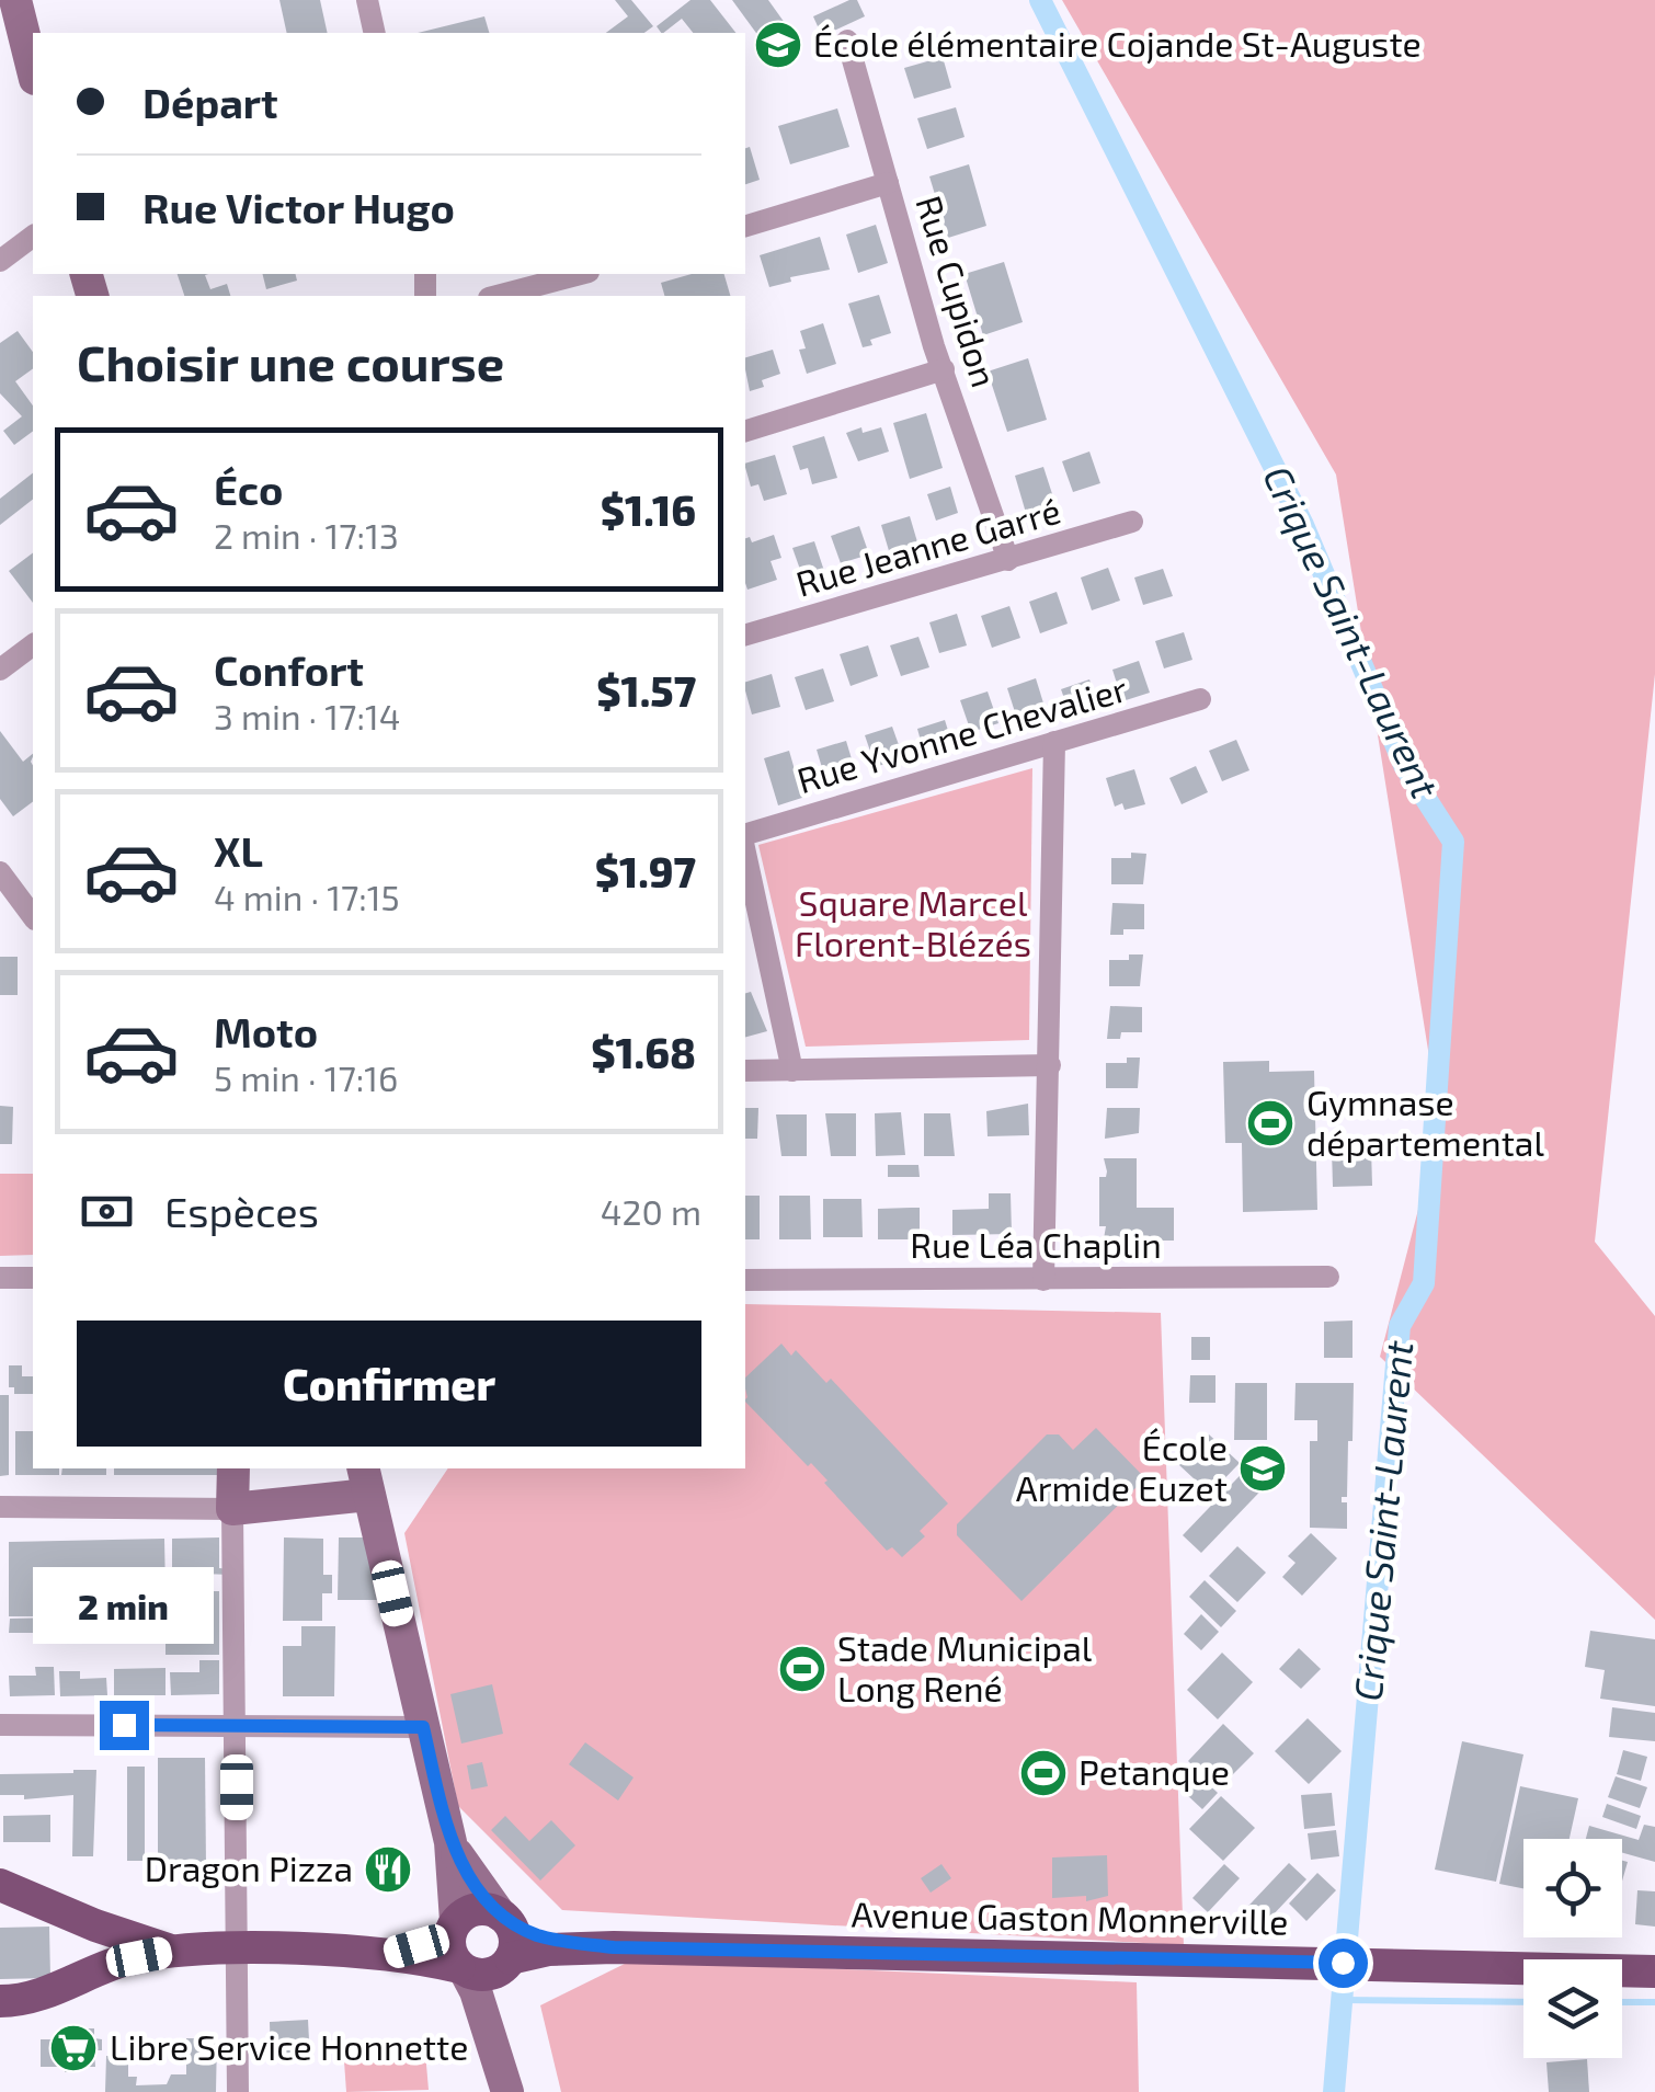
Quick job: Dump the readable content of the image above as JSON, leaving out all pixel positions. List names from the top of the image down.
{
  "streets": {
    "main road": ["Avenue Gaston Monnerville"],
    "street": [
      "Rue Cupidon",
      "Rue Jeanne Garré",
      "Rue Yvonne Chevalier",
      "Rue Léa Chaplin"
    ]
  },
  "crossings": [
    ["Rue Cupidon", "Rue Jeanne Garré"]
  ],
  "water": ["Crique Saint-Laurent"],
  "parks": ["Square Marcel Florent-Blézés"],
  "places": {
    "school or university": ["École élémentaire Cojande St-Auguste", "École Armide Euzet"],
    "sports": ["Gymnase départemental", "Stade Municipal Long René", "Petanque"],
    "restaurant": ["Dragon Pizza"],
    "supermarket": ["Libre Service Honnette"]
  },
  "page": {
    "banner": ["Départ", "Rue Victor Hugo"],
    "heading": "Choisir une course",
    "list": [
      {
        "name": "Éco",
        "note": "2 min · 17:13",
        "value": "$1.16"
      },
      {
        "name": "Confort",
        "note": "3 min · 17:14",
        "value": "$1.57"
      },
      {
        "name": "XL",
        "note": "4 min · 17:15",
        "value": "$1.97"
      },
      {
        "name": "Moto",
        "note": "5 min · 17:16",
        "value": "$1.68"
      }
    ],
    "pay": ["Espèces", "420 m"],
    "buttons": "Confirmer",
    "bubble": "2 min"
  }
}
